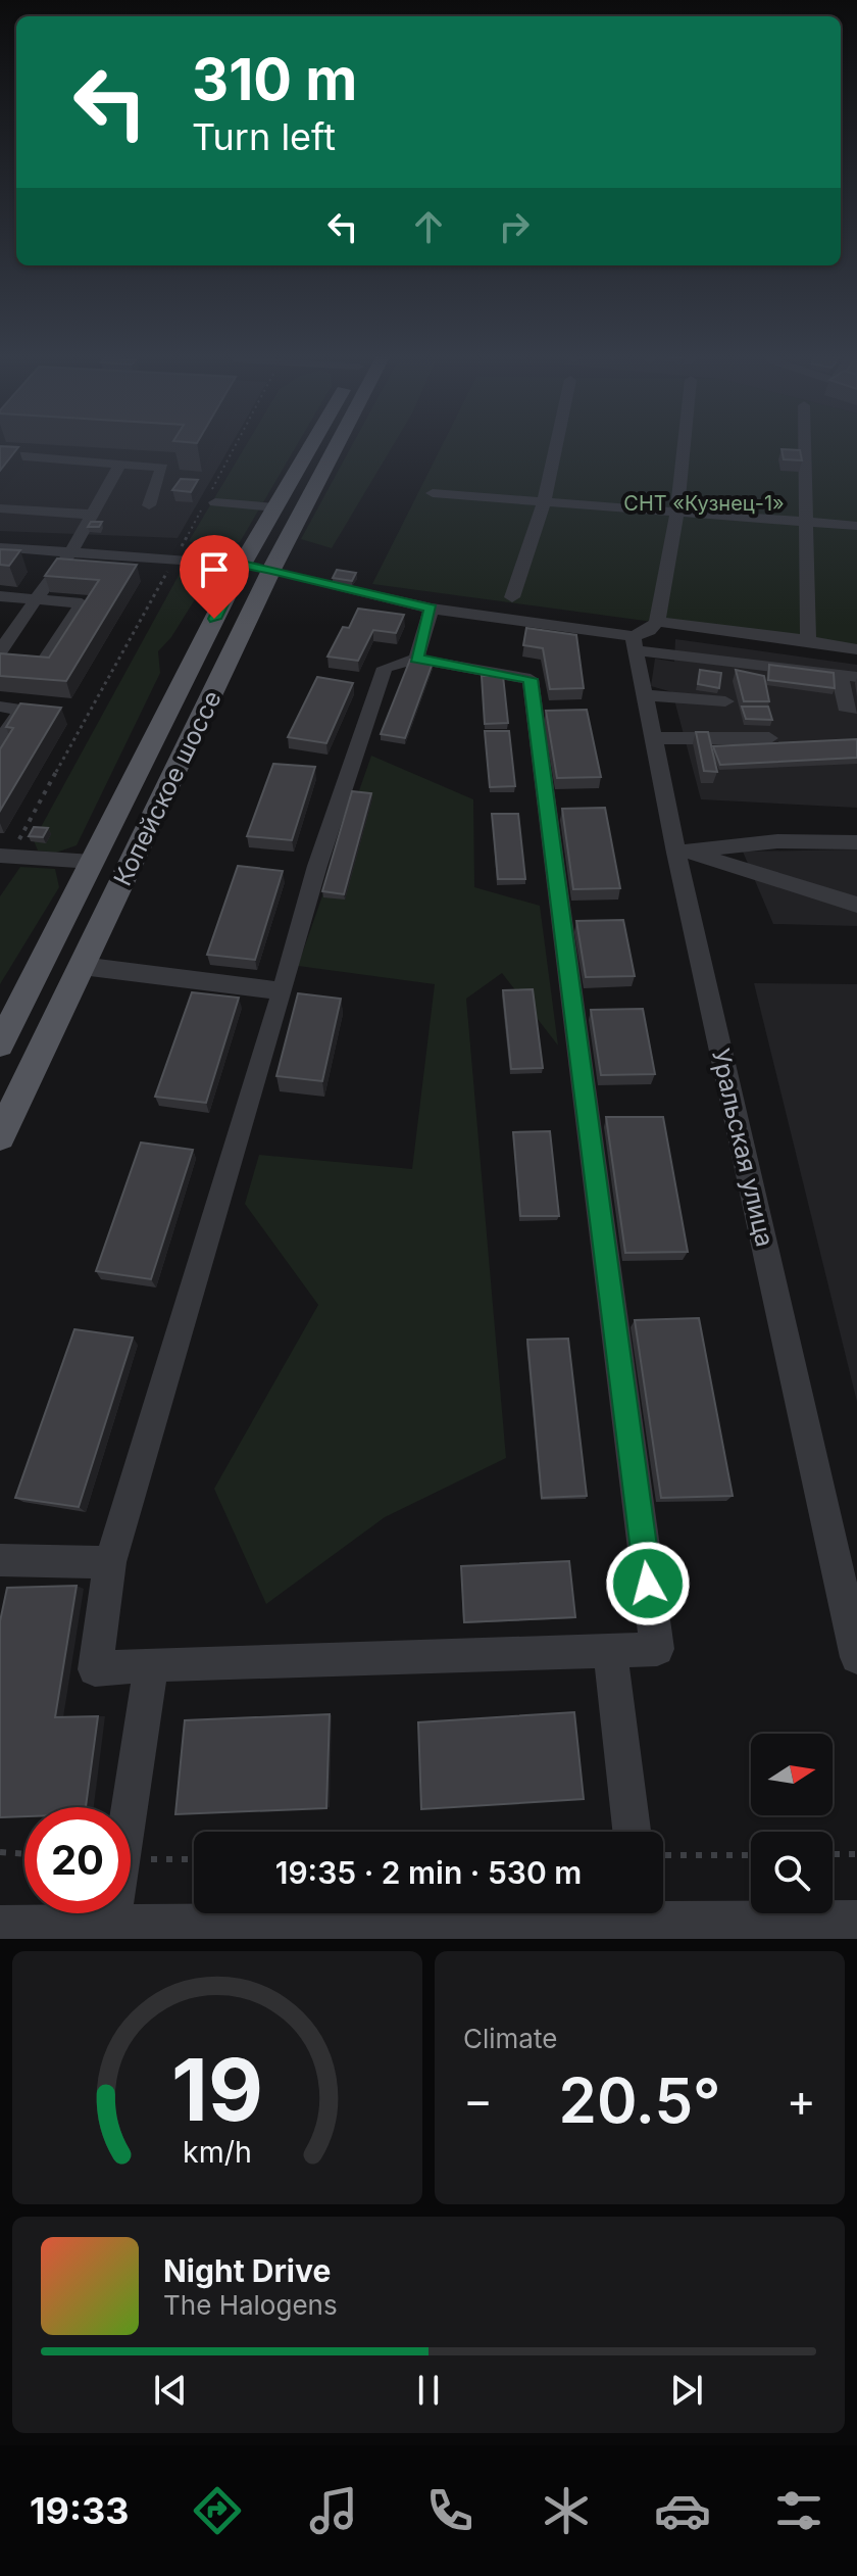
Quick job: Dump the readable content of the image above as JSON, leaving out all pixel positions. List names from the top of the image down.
{
  "streets": {
    "main road": ["Копейское шоссе"],
    "street": ["Уральская улица"]
  },
  "parks": ["СНТ «Кузнец-1»"],
  "north": "right",
  "page": {
    "turn": ["310 m", "Turn left"],
    "limit": "20",
    "trip": "19:35 · 2 min · 530 m",
    "tile": "Climate",
    "heat": ["−", "20.5°", "+"],
    "song": ["Night Drive", "The Halogens"],
    "tabs": "19:33",
    "gauge": ["19", "km/h"]
  }
}
